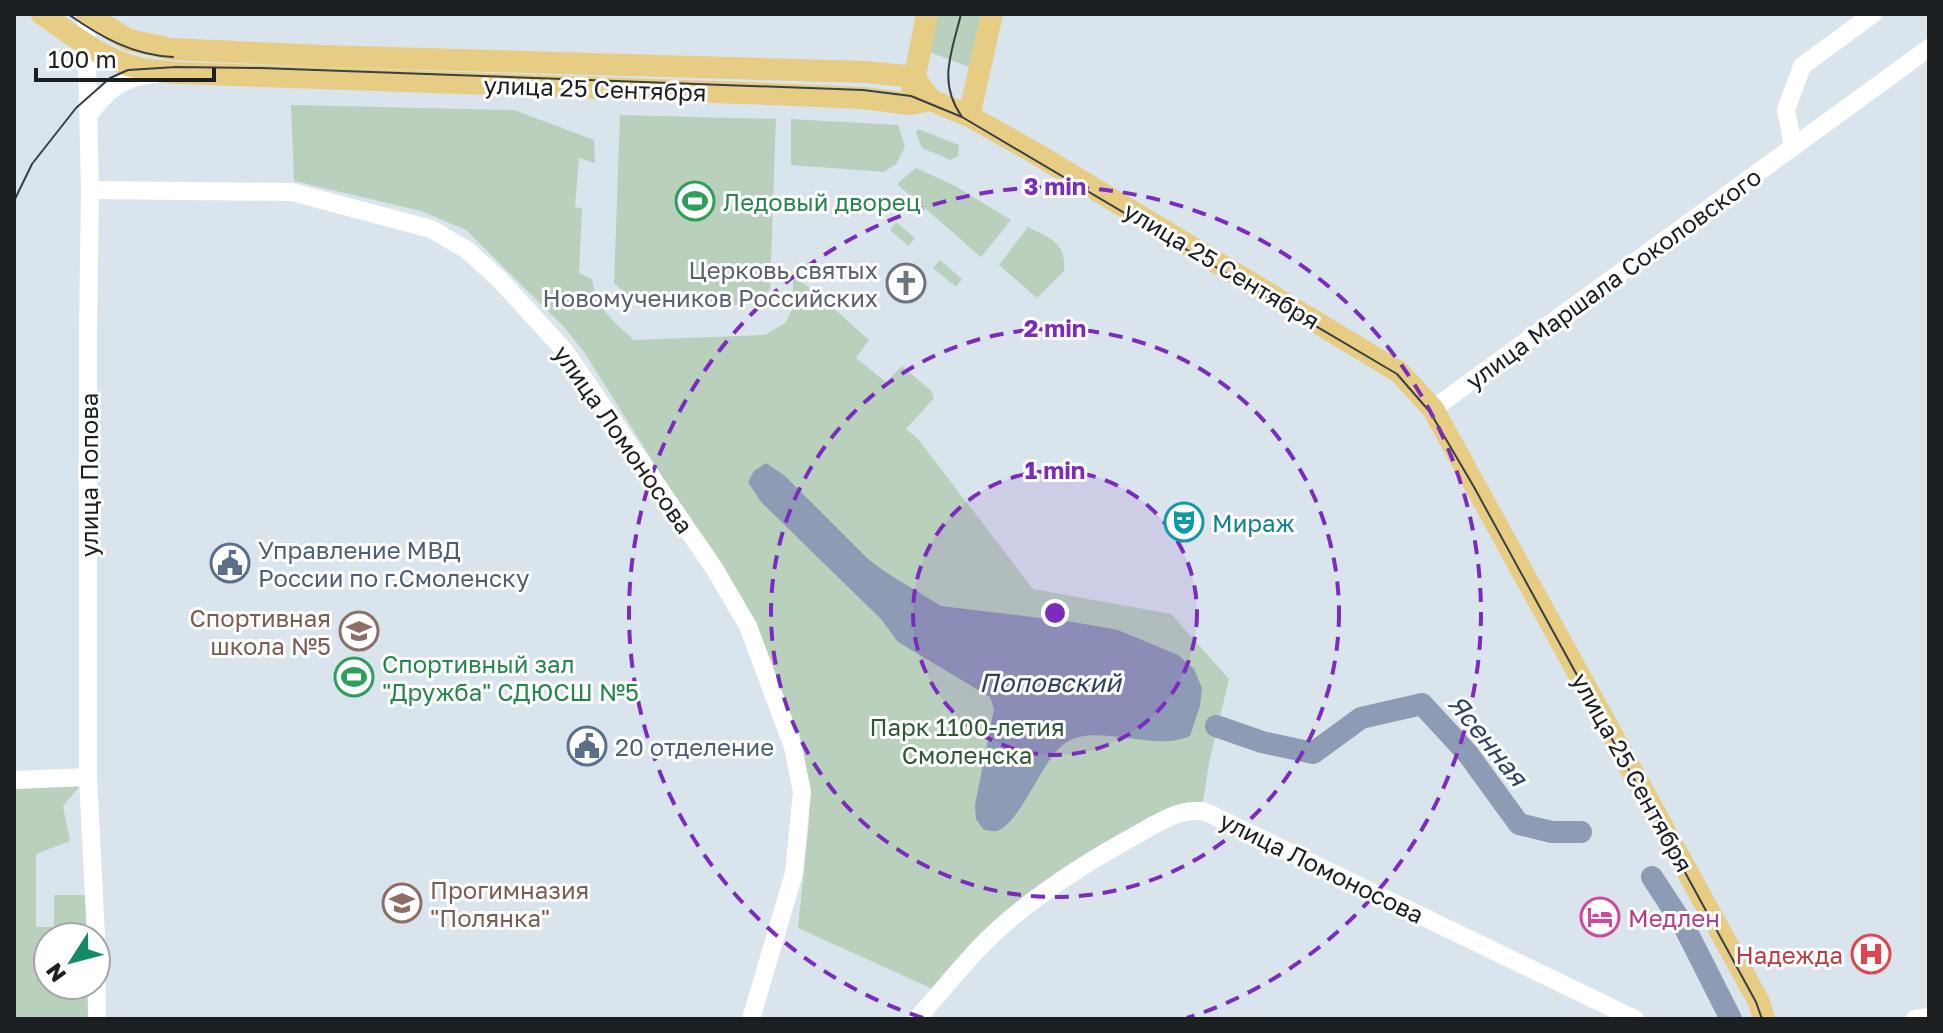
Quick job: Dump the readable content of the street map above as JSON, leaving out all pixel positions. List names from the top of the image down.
{
  "streets": {
    "main road": ["улица 25 Сентября"],
    "street": ["улица Маршала Соколовского", "улица Ломоносова", "улица Попова"]
  },
  "crossings": [
    ["улица 25 Сентября", "улица Маршала Соколовского"],
    ["улица 25 Сентября", "улица Попова"],
    ["улица Ломоносова", "улица Попова"]
  ],
  "water": ["Поповский", "Ясенная"],
  "parks": ["Парк 1100-летия Смоленска"],
  "places": {
    "sports": ["Ледовый дворец", "Спортивный зал \"Дружба\" СДЮСШ №5"],
    "church": ["Церковь святых Новомучеников Российских"],
    "theatre": ["Мираж"],
    "public building": ["Управление МВД России по г.Смоленску", "20 отделение"],
    "school or university": ["Спортивная школа №5", "Прогимназия \"Полянка\""],
    "hotel": ["Медлен"],
    "hospital": ["Надежда"]
  },
  "scale_bar": "100 m",
  "north": "bottom left",
  "rings": ["3 min", "2 min", "1 min"]
}
